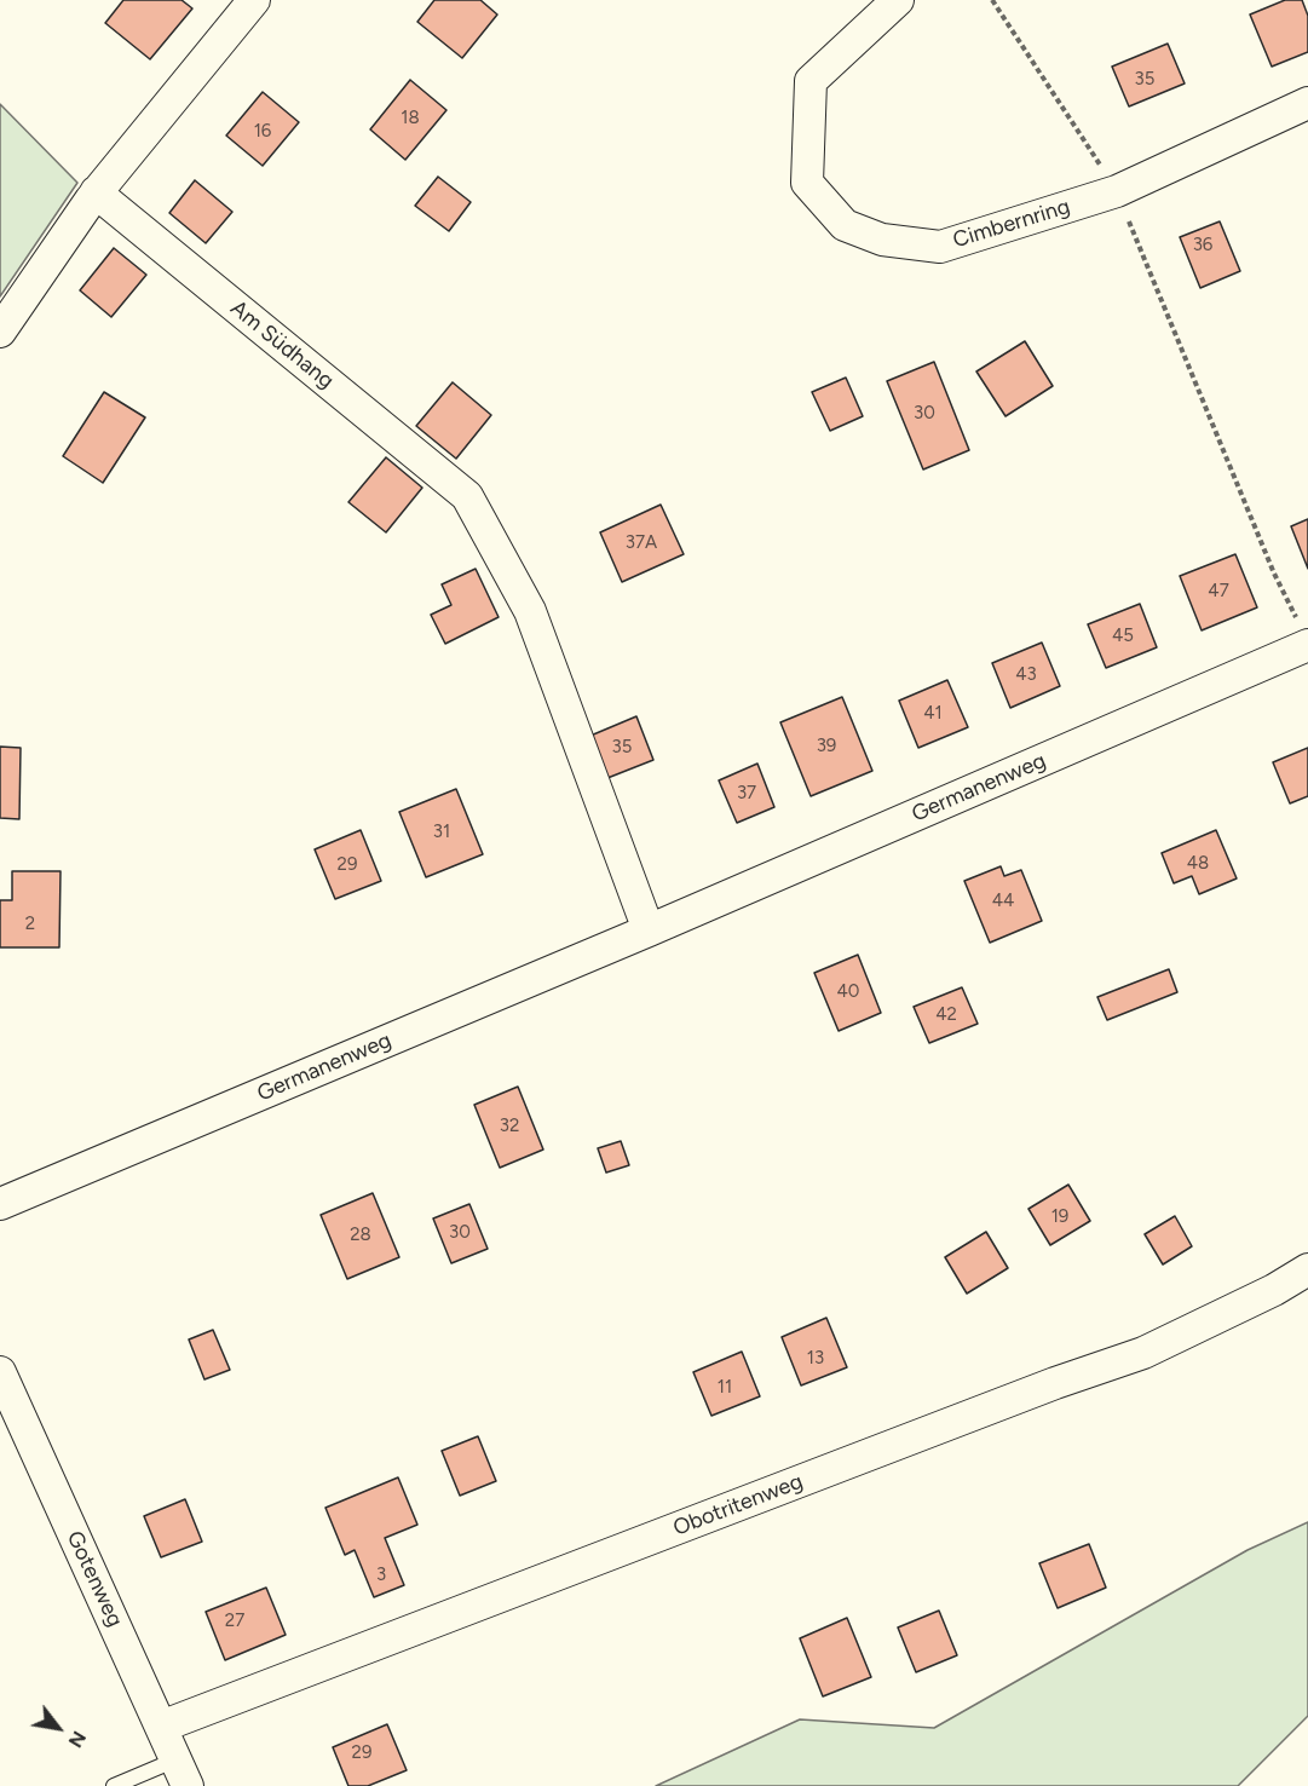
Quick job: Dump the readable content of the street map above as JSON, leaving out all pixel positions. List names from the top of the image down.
{
  "streets": {
    "street": [
      "Cimbernring",
      "Am Südhang",
      "Germanenweg",
      "Obotritenweg",
      "Gotenweg"
    ]
  },
  "crossings": [
    ["Am Südhang", "Germanenweg"],
    ["Obotritenweg", "Gotenweg"]
  ],
  "house_numbers": [
    "35",
    "18",
    "16",
    "36",
    "30",
    "37A",
    "47",
    "45",
    "43",
    "41",
    "39",
    "35",
    "37",
    "31",
    "48",
    "29",
    "44",
    "2",
    "40",
    "42",
    "32",
    "19",
    "30",
    "28",
    "13",
    "11",
    "3",
    "27",
    "29"
  ],
  "north": "bottom right"
}
